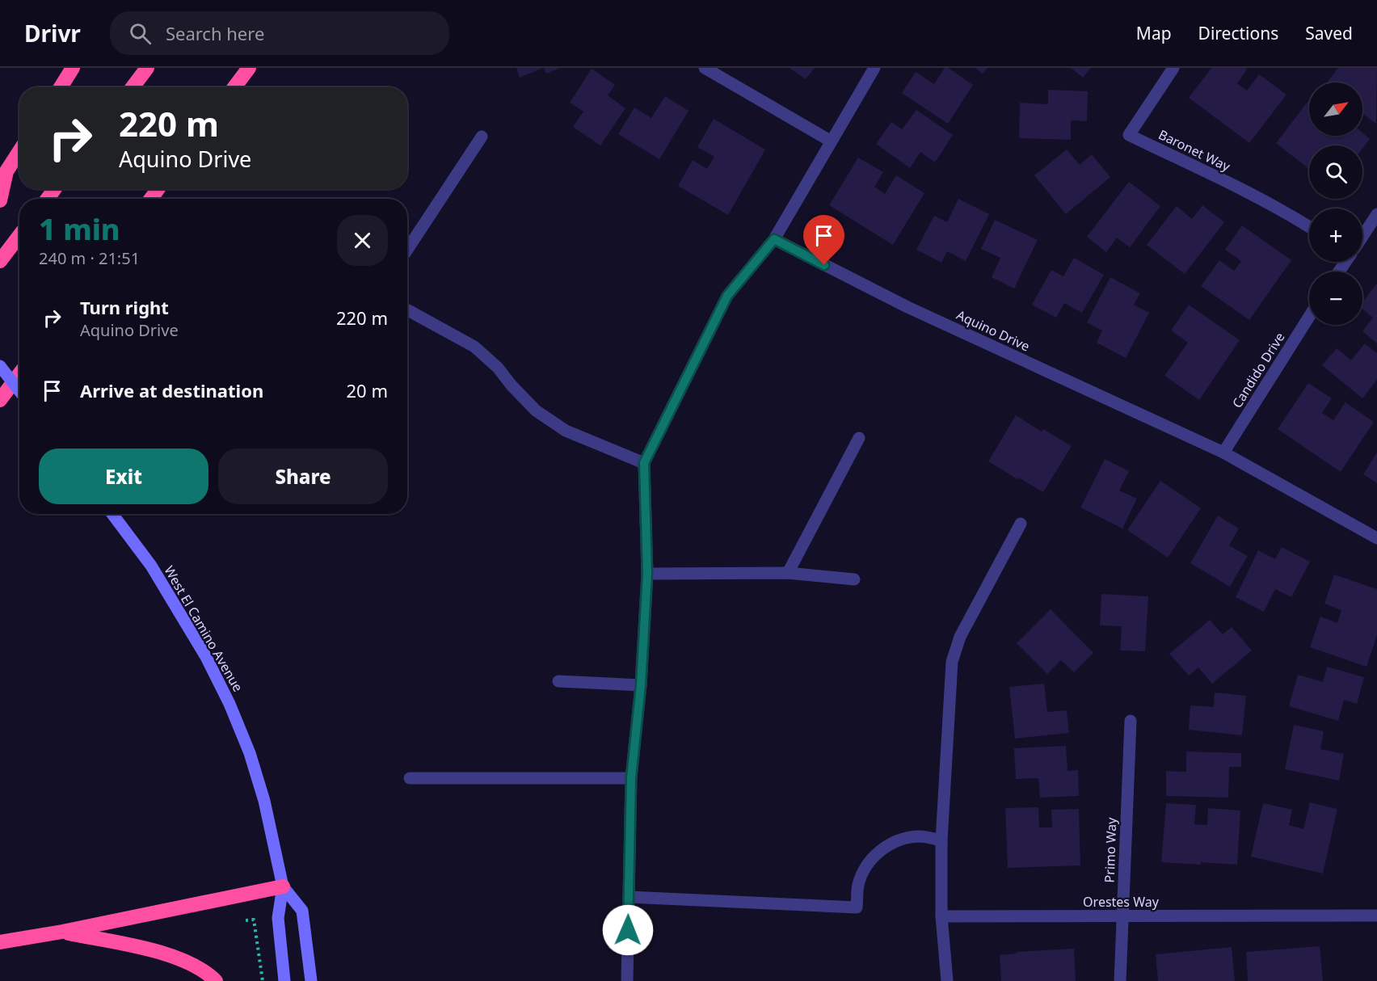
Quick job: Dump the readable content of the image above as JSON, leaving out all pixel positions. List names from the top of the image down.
{
  "streets": {
    "main road": ["West El Camino Avenue"],
    "street": [
      "Baronet Way",
      "Aquino Drive",
      "Candido Drive",
      "Primo Way",
      "Orestes Way"
    ]
  },
  "crossings": [
    ["Aquino Drive", "Candido Drive"],
    ["Primo Way", "Orestes Way"]
  ],
  "north": "top right",
  "page": {
    "header": "Drivr",
    "search": "Search here",
    "nav": ["Map", "Directions", "Saved"],
    "map_buttons": ["+", "−"],
    "turn": ["220 m", "Aquino Drive"],
    "heading": ["1 min", "240 m · 21:51"],
    "list": [
      {
        "name": "Turn right",
        "note": "Aquino Drive",
        "value": "220 m"
      },
      {
        "name": "Arrive at destination",
        "value": "20 m"
      }
    ],
    "buttons": ["Exit", "Share"]
  }
}
